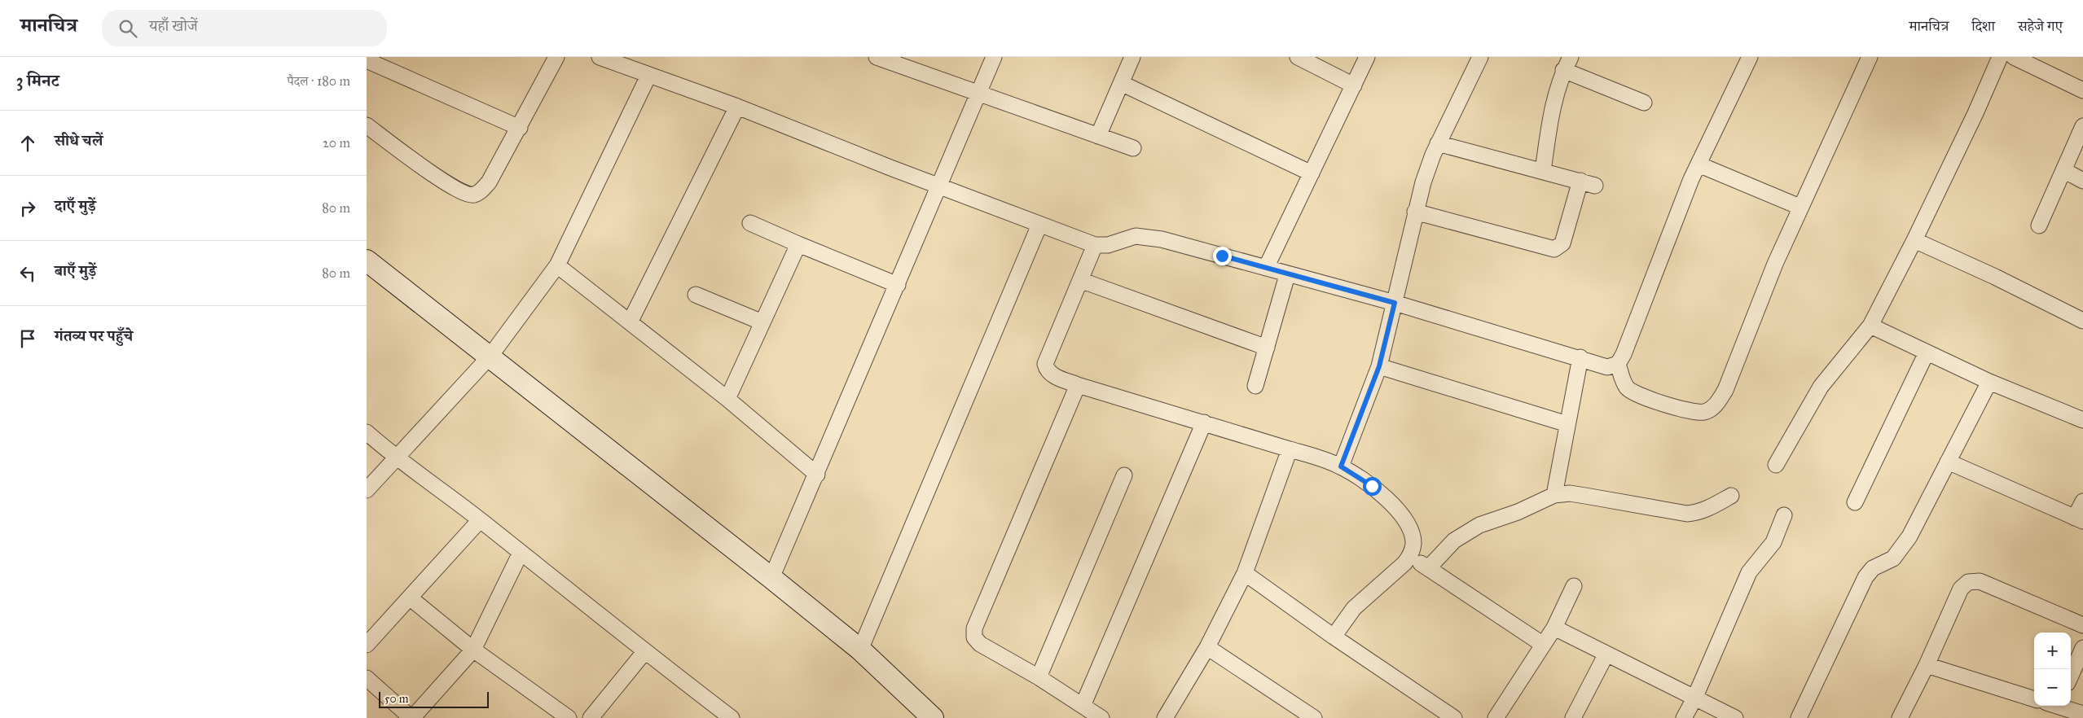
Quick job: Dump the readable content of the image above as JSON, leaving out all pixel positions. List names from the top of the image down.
{
  "scale_bar": "50 m",
  "page": {
    "header": "मानचित्र",
    "search": "यहाँ खोजें",
    "nav": ["मानचित्र", "दिशा", "सहेजे गए"],
    "heading": ["3 मिनट", "पैदल · 180 m"],
    "list": [
      ["सीधे चलें", "20 m"],
      ["दाएँ मुड़ें", "80 m"],
      ["बाएँ मुड़ें", "80 m"],
      "गंतव्य पर पहुँचे"
    ],
    "map_buttons": ["+", "−"],
    "scale": "50 m"
  }
}
